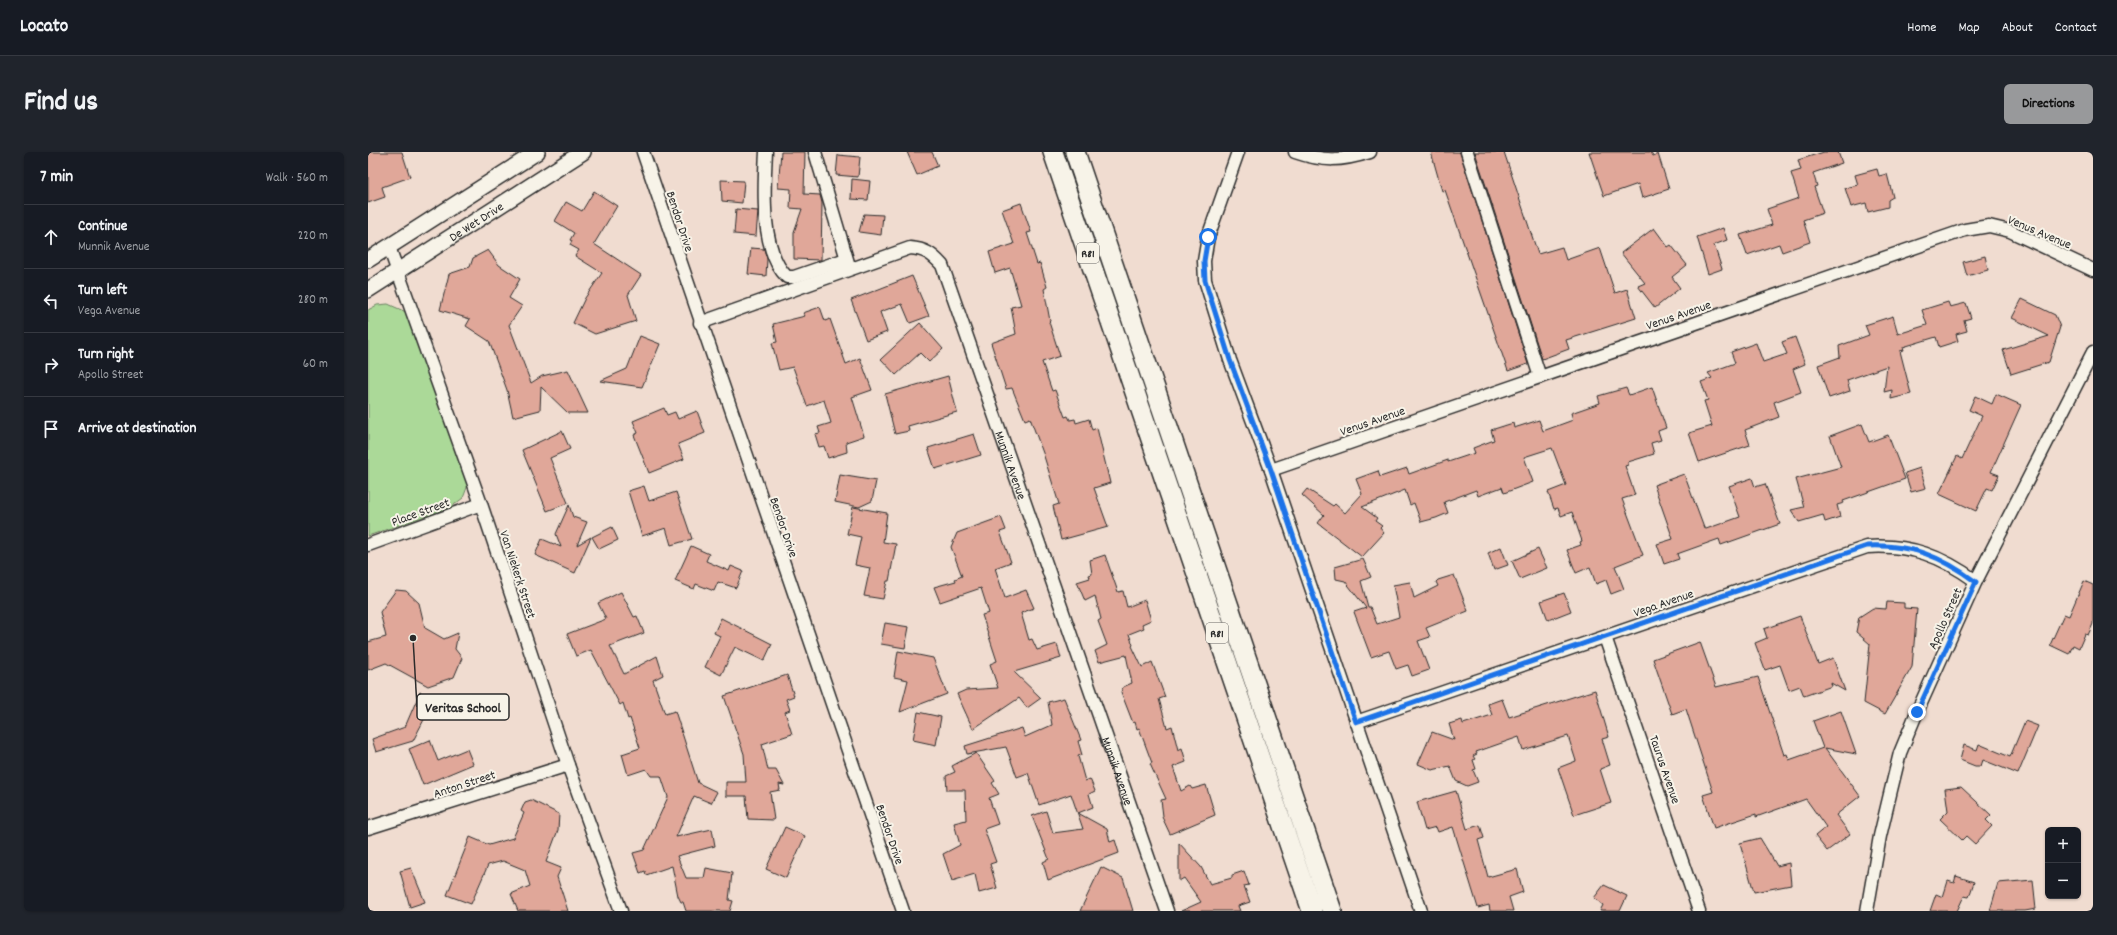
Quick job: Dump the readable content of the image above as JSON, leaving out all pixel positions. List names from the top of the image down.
{
  "streets": {
    "main road": ["R81"],
    "street": [
      "De Wet Drive",
      "Bendor Drive",
      "Venus Avenue",
      "Munnik Avenue",
      "Place Street",
      "Van Niekerk Street",
      "Vega Avenue",
      "Apollo Street",
      "Taurus Avenue",
      "Anton Street"
    ]
  },
  "crossings": [
    ["De Wet Drive", "Van Niekerk Street"],
    ["Bendor Drive", "Munnik Avenue"],
    ["Place Street", "Van Niekerk Street"],
    ["Van Niekerk Street", "Anton Street"],
    ["Vega Avenue", "Apollo Street"],
    ["Vega Avenue", "Taurus Avenue"]
  ],
  "places": ["Veritas School"],
  "page": {
    "header": "Locato",
    "nav": [
      "Home",
      "Map",
      "About",
      "Contact"
    ],
    "title": "Find us",
    "buttons": "Directions",
    "heading": ["7 min", "Walk · 560 m"],
    "list": [
      ["Continue", "Munnik Avenue", "220 m"],
      ["Turn left", "Vega Avenue", "280 m"],
      ["Turn right", "Apollo Street", "60 m"],
      "Arrive at destination"
    ],
    "map_buttons": ["+", "−"]
  }
}
